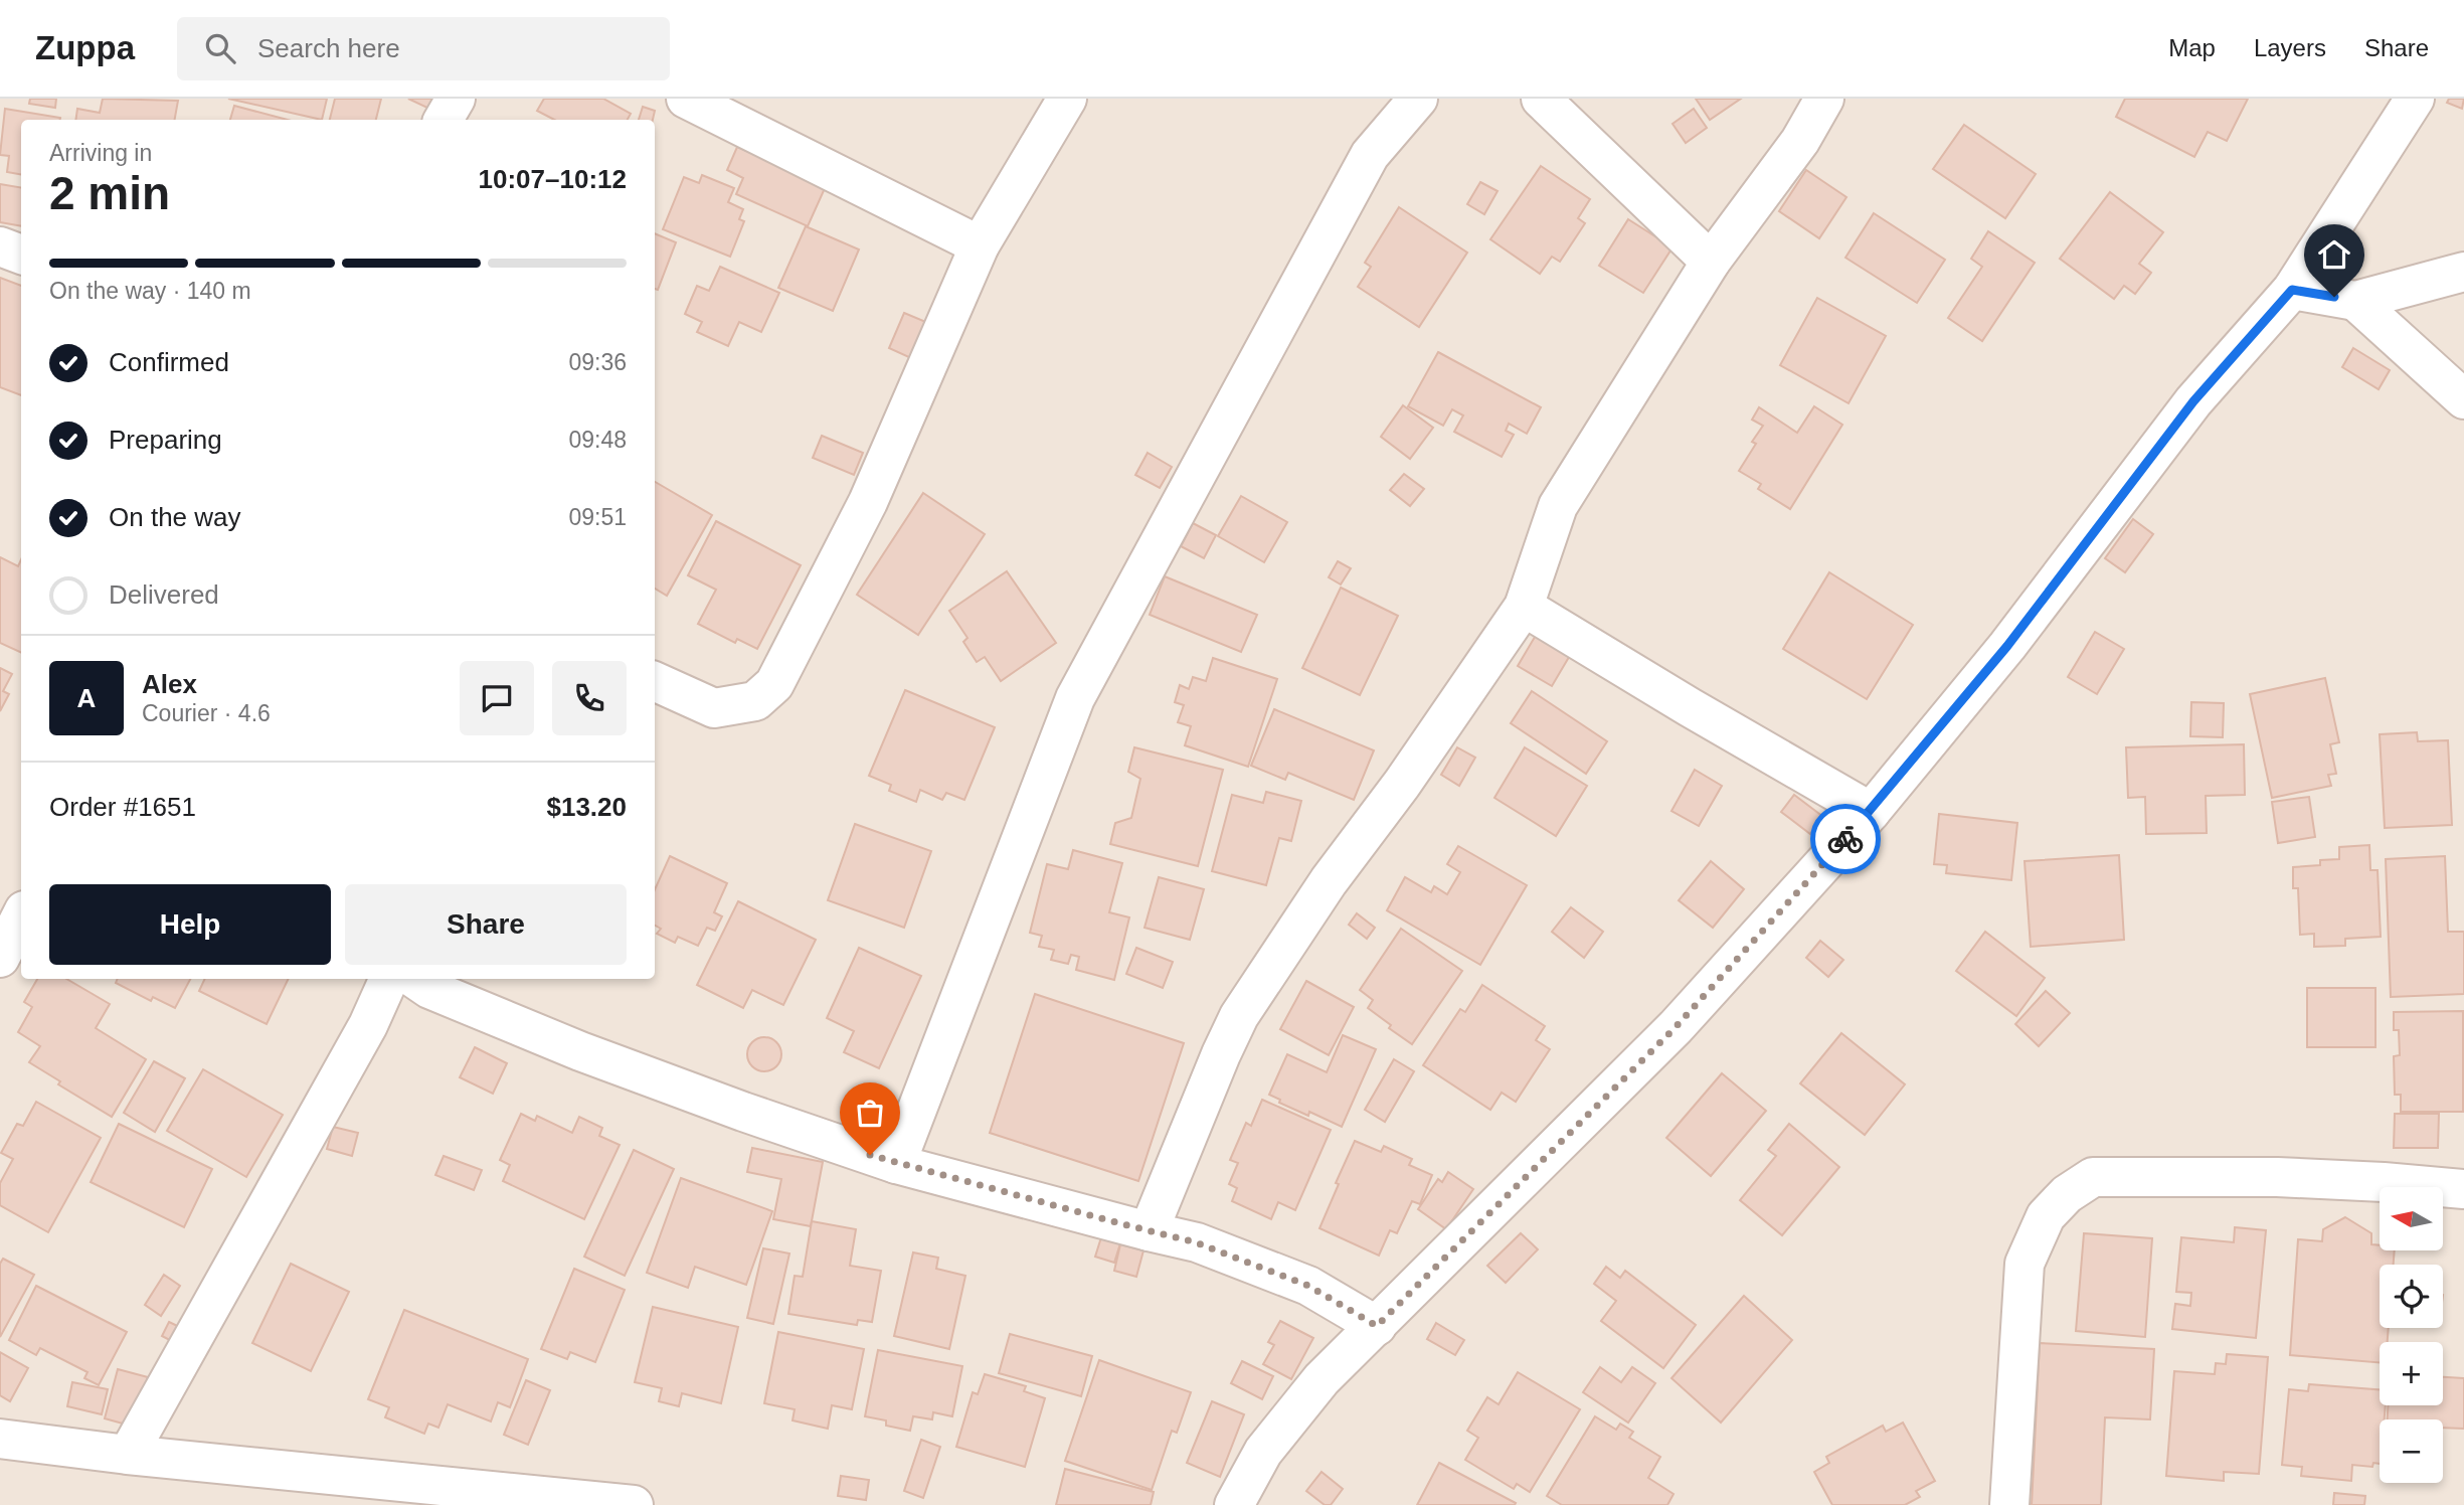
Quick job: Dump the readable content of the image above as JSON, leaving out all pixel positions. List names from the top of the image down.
{
  "north": "left",
  "page": {
    "header": "Zuppa",
    "search": "Search here",
    "nav": ["Map", "Layers", "Share"],
    "heading": ["2 min", "Arriving in", "10:07–10:12"],
    "panel": [
      "Alex",
      "Courier · 4.6",
      "Order #1651",
      "$13.20"
    ],
    "bar": "On the way · 140 m",
    "list": [
      ["Confirmed", "09:36"],
      ["Preparing", "09:48"],
      ["On the way", "09:51"],
      "Delivered"
    ],
    "round": "A",
    "buttons": ["Help", "Share"],
    "map_buttons": ["+", "−"]
  }
}
